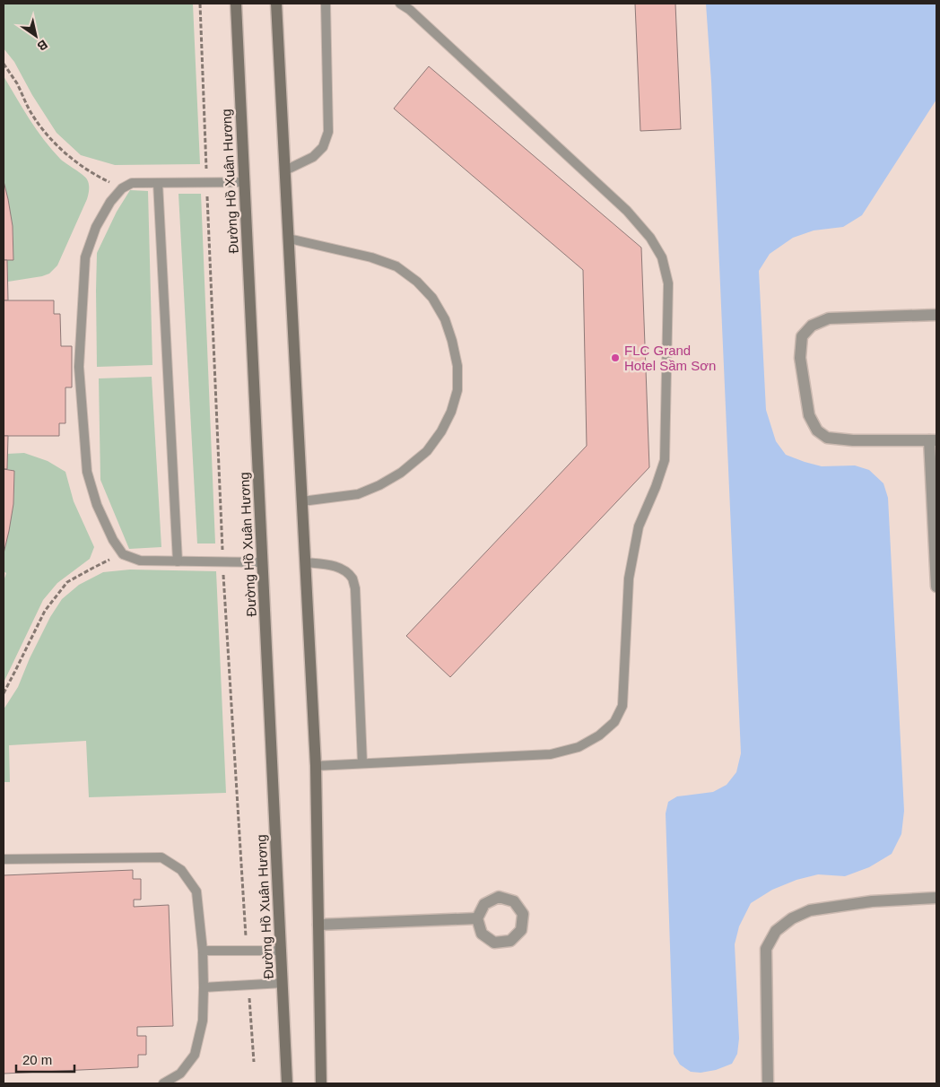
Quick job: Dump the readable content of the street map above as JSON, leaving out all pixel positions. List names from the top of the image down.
{
  "streets": {
    "main road": ["Đường Hồ Xuân Hương"]
  },
  "places": ["FLC Grand Hotel Sầm Sơn"],
  "scale_bar": "20 m",
  "north": "bottom right"
}
